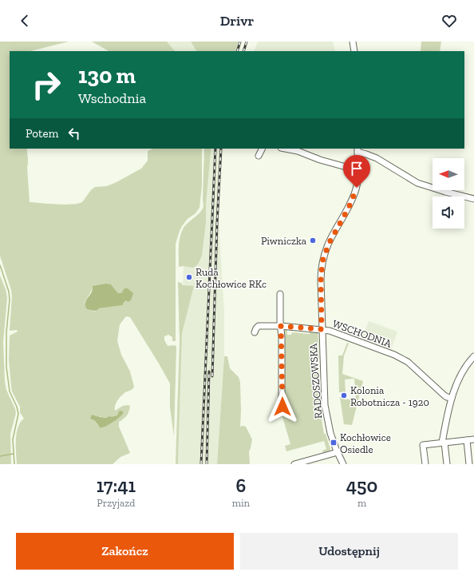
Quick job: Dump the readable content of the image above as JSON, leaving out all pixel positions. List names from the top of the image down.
{
  "streets": {
    "street": ["WSCHODNIA", "RADOSZOWSKA"]
  },
  "crossings": [
    ["WSCHODNIA", "RADOSZOWSKA"]
  ],
  "places": {
    "other": ["Piwniczka", "Ruda Kochłowice RKc", "Kolonia Robotnicza - 1920"],
    "transit": ["Kochłowice Osiedle"]
  },
  "north": "left",
  "page": {
    "header": "Drivr",
    "turn": ["130 m", "Wschodnia"],
    "then": "Potem",
    "eta": [
      "17:41",
      "Przyjazd",
      "6",
      "min",
      "450",
      "m"
    ],
    "buttons": ["Zakończ", "Udostępnij"]
  }
}
